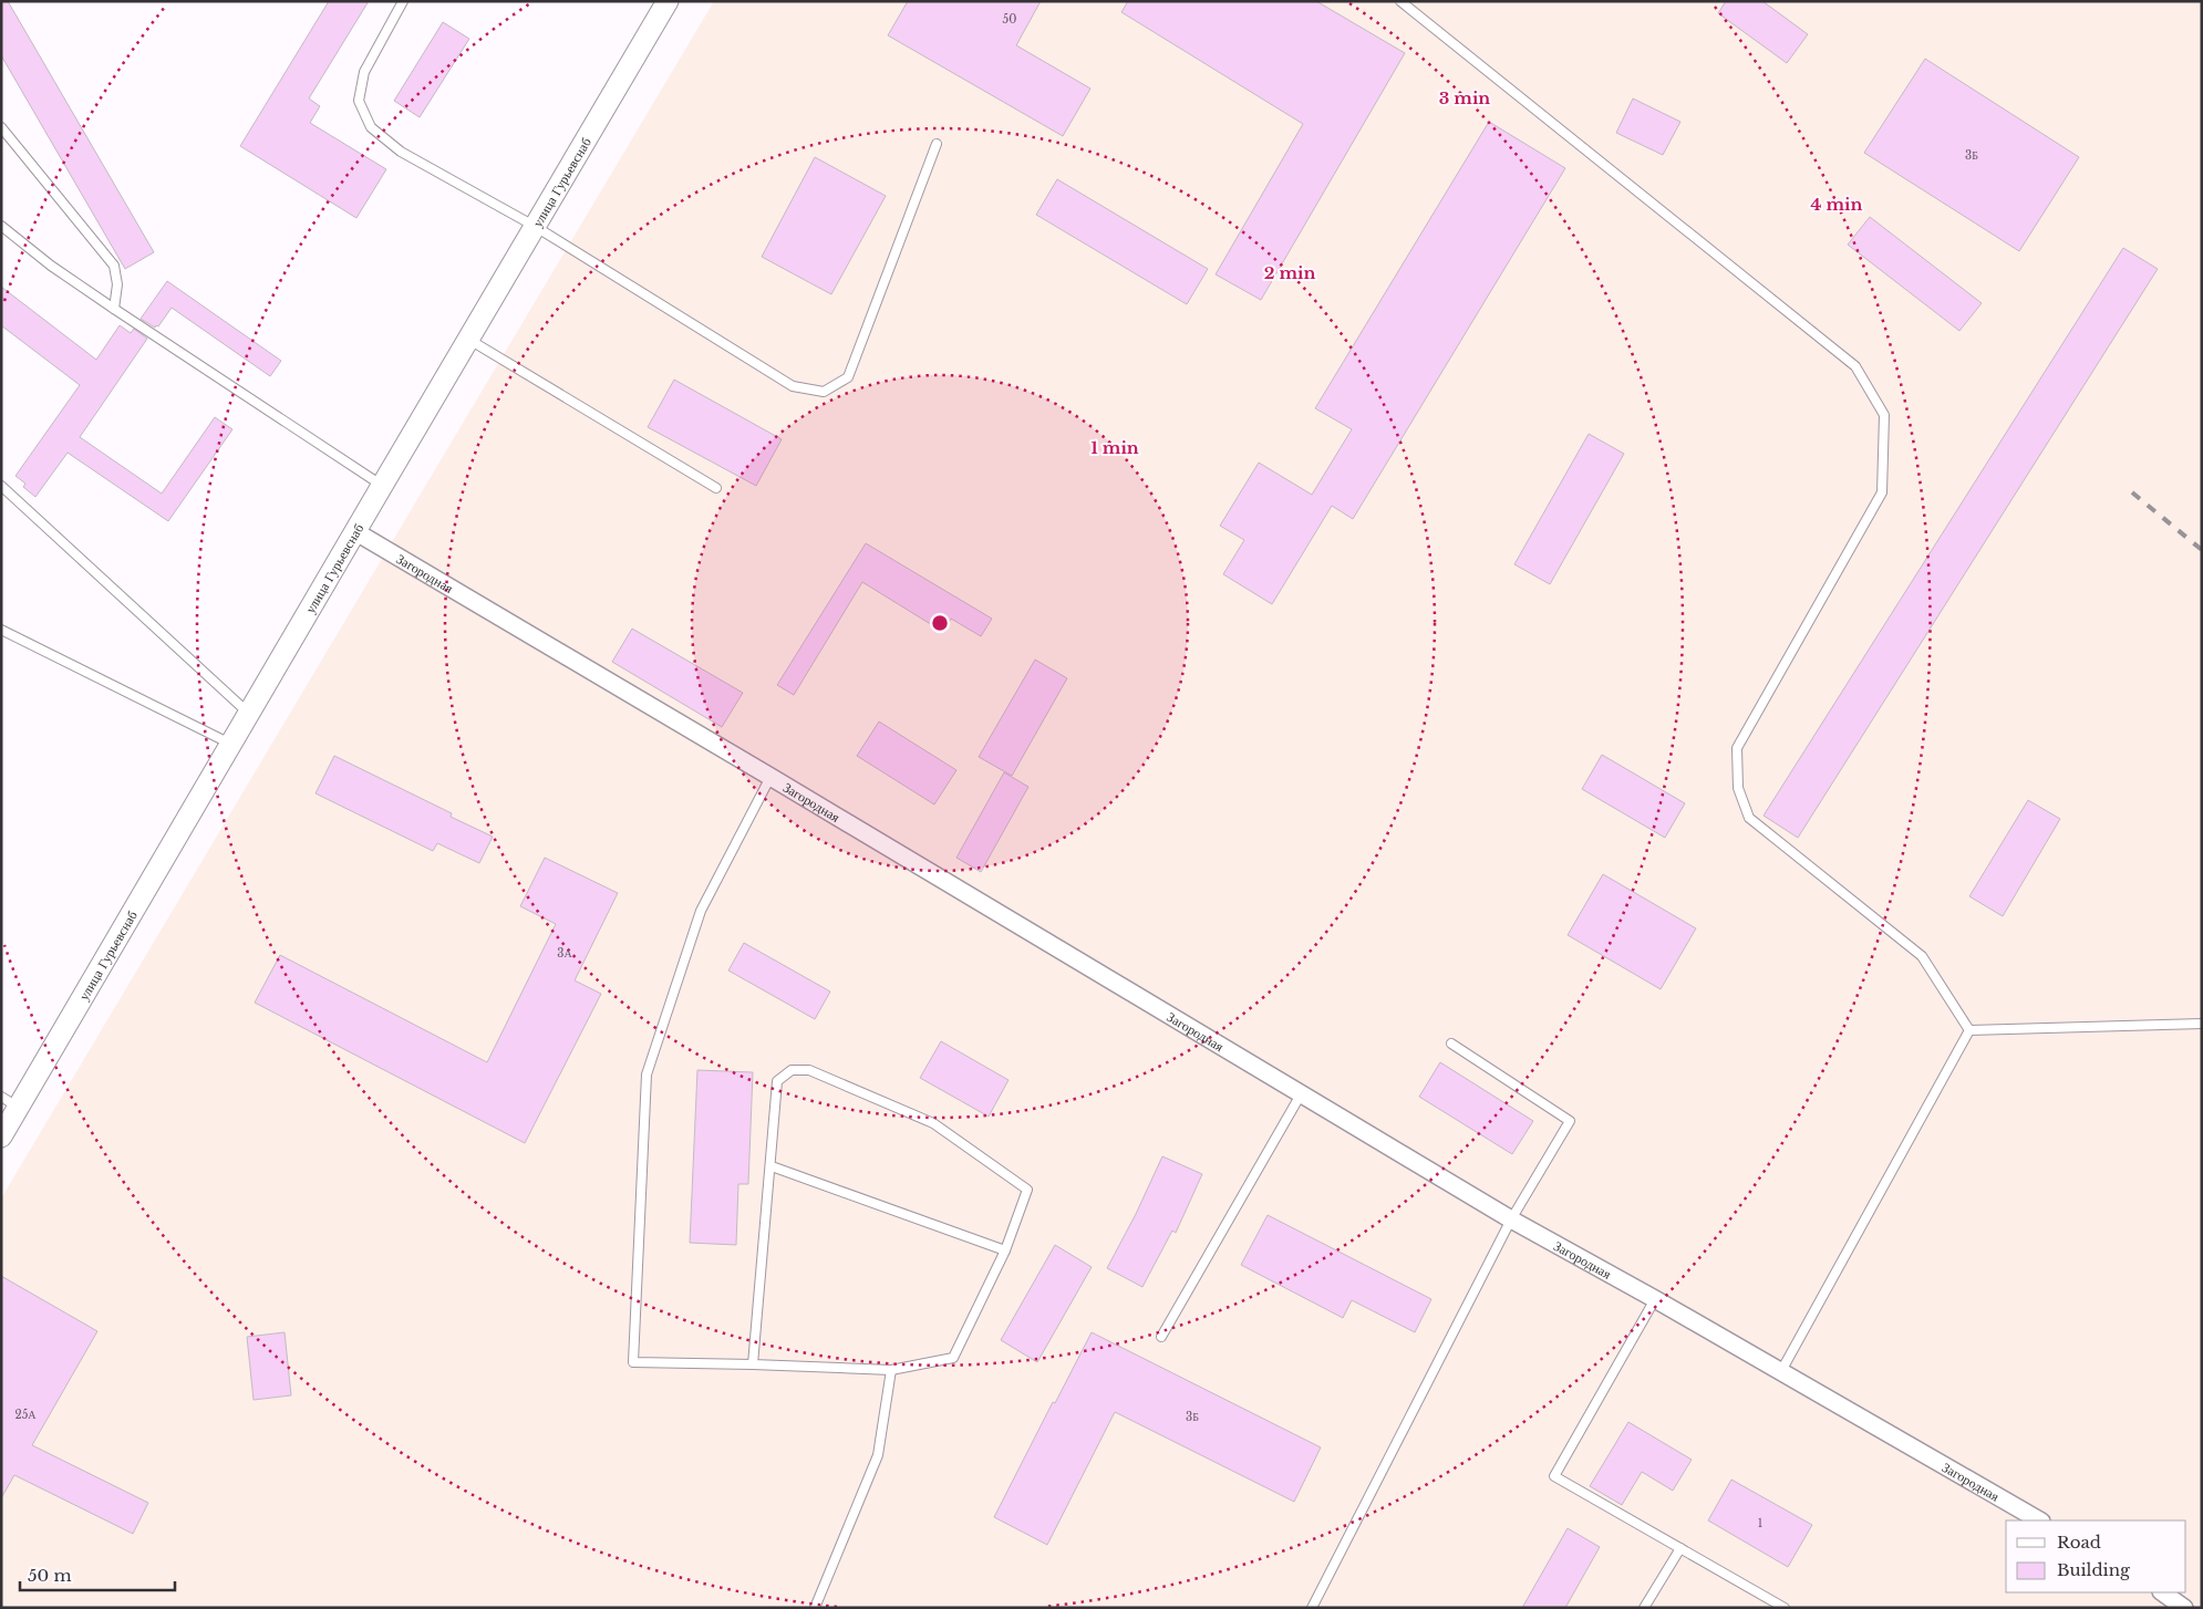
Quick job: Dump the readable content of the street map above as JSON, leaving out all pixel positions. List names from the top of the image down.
{
  "streets": {
    "street": ["улица Гурьевснаб", "Загородная"]
  },
  "crossings": [
    ["улица Гурьевснаб", "Загородная"]
  ],
  "house_numbers": [
    "50",
    "3Б",
    "3А",
    "25А",
    "3Б",
    "1"
  ],
  "legend": ["Road", "Building"],
  "scale_bar": "50 m",
  "rings": [
    "3 min",
    "4 min",
    "2 min",
    "1 min"
  ]
}
